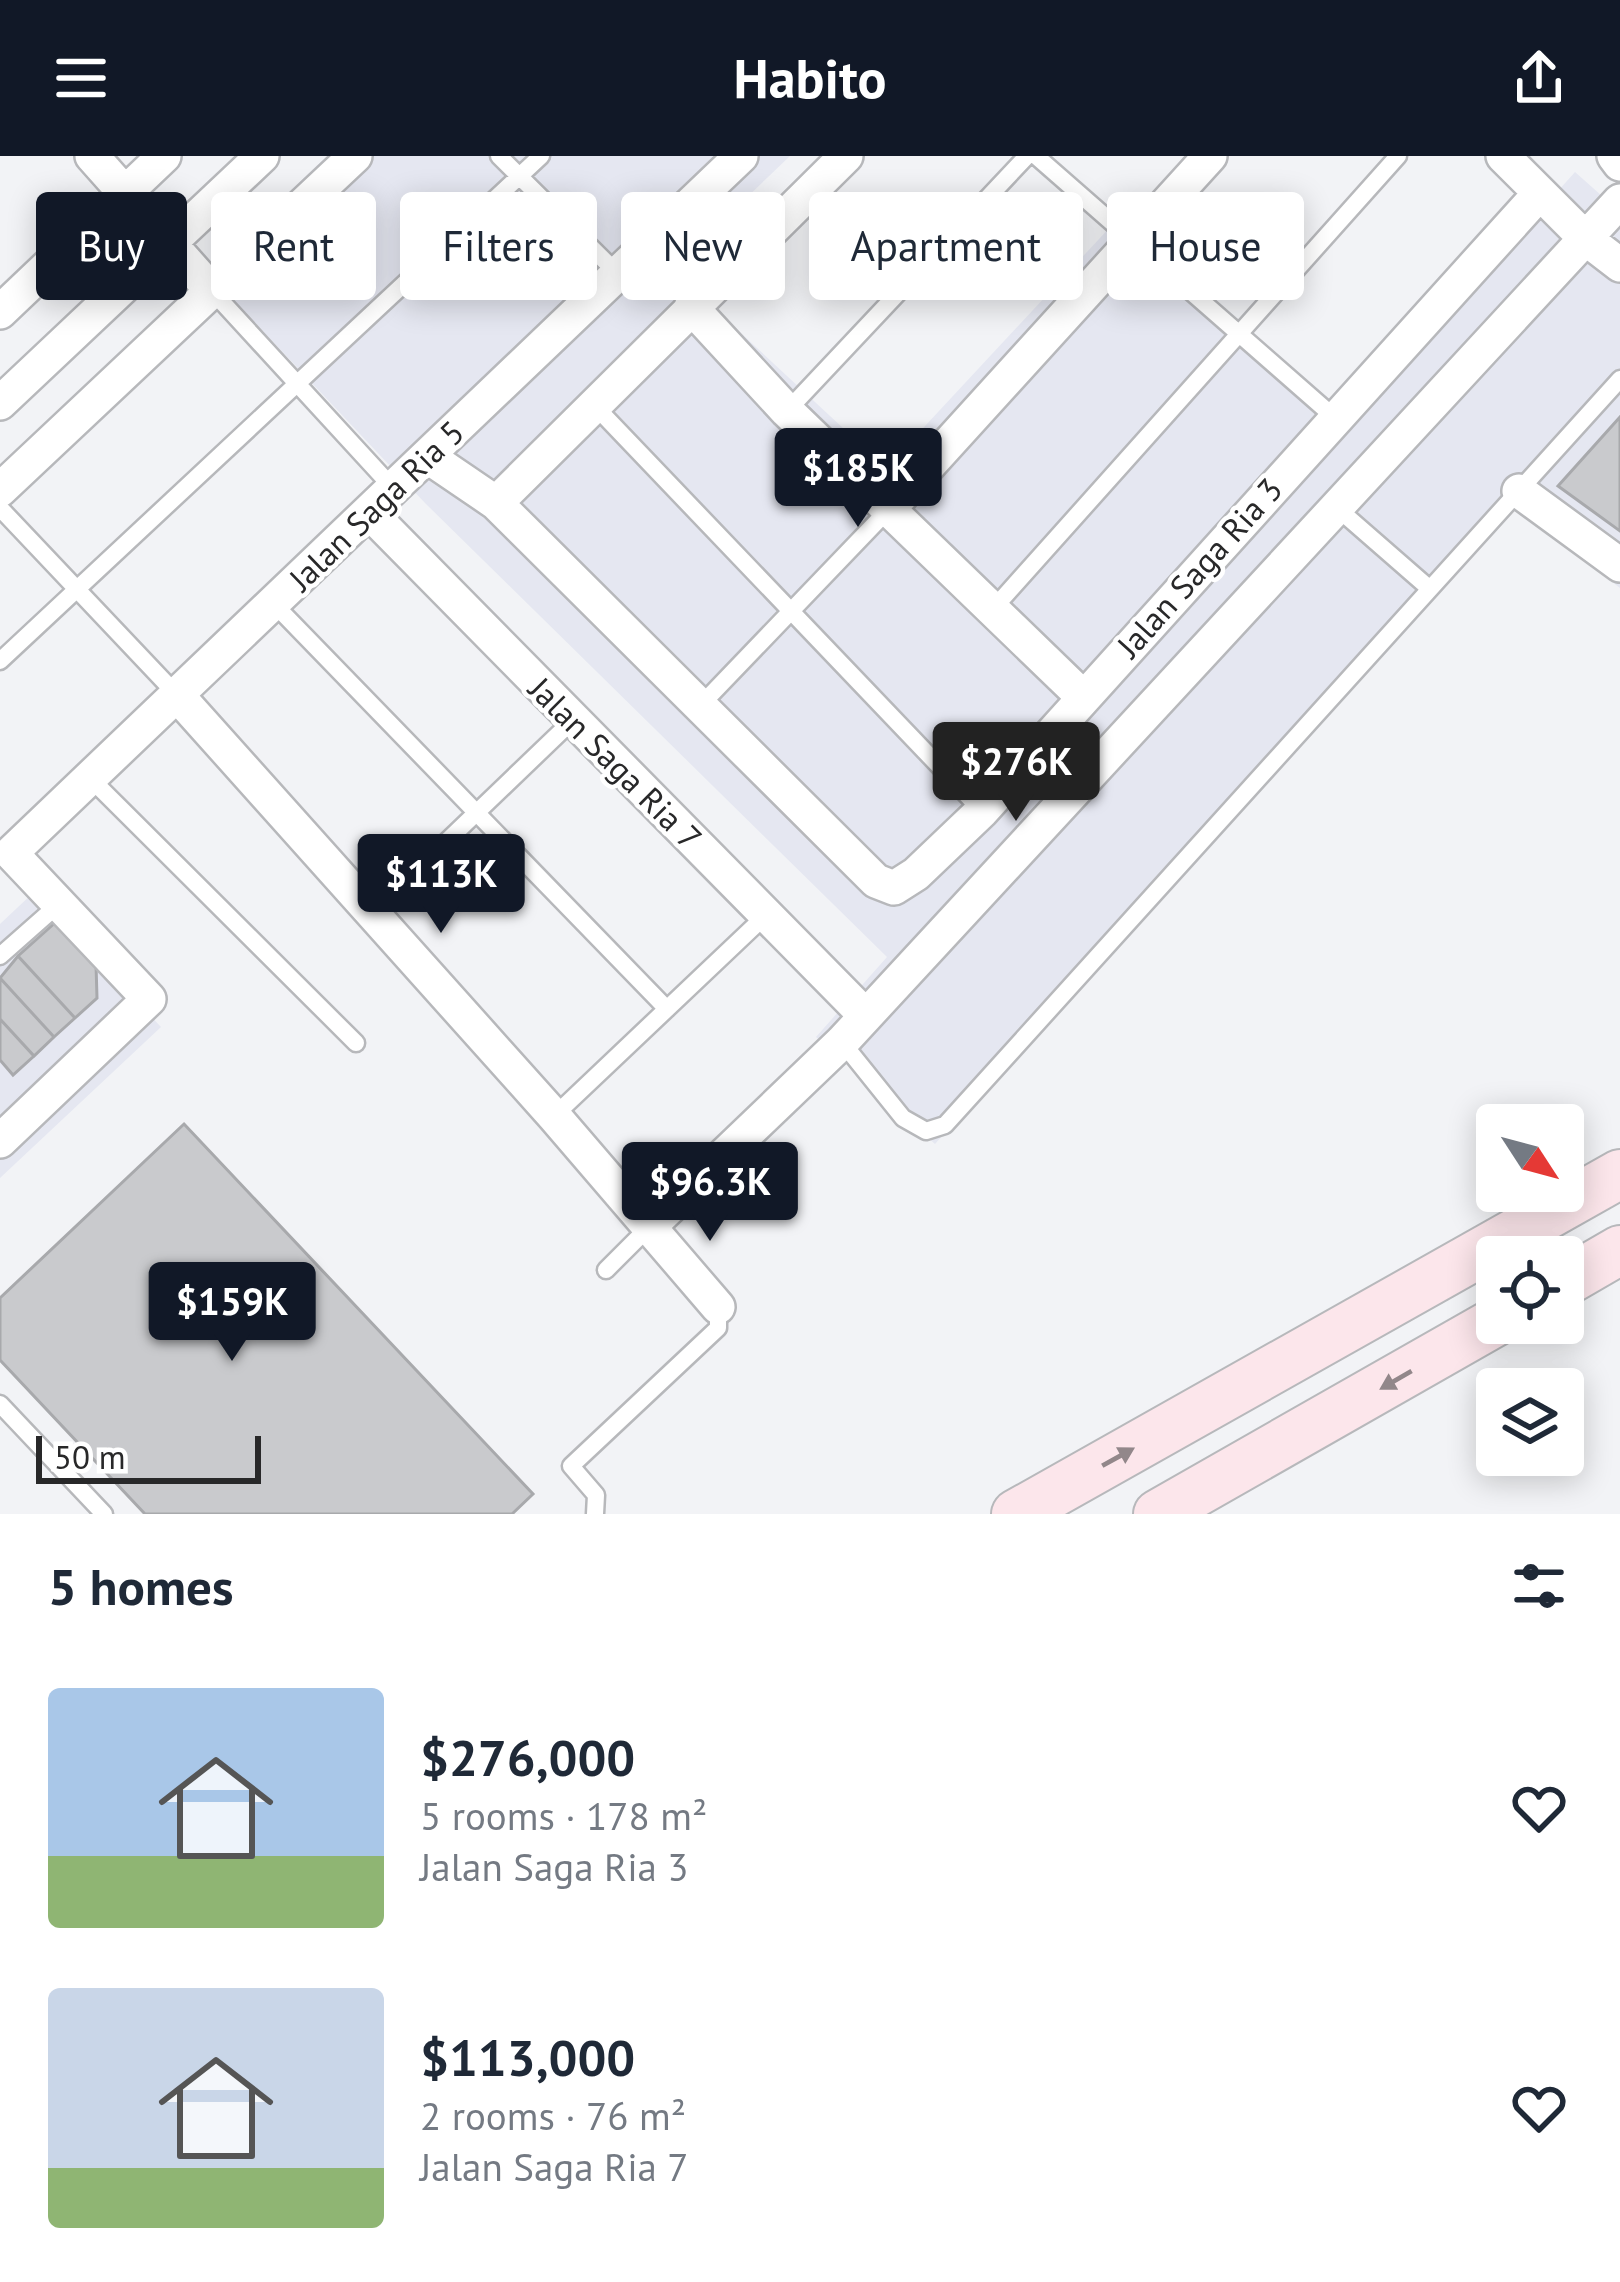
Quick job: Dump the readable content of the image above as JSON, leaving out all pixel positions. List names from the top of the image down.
{
  "streets": {
    "street": ["Jalan Saga Ria 5", "Jalan Saga Ria 3", "Jalan Saga Ria 7"]
  },
  "crossings": [
    ["Jalan Saga Ria 5", "Jalan Saga Ria 3"],
    ["Jalan Saga Ria 5", "Jalan Saga Ria 7"]
  ],
  "scale_bar": "50 m",
  "north": "bottom right",
  "page": {
    "header": "Habito",
    "chip": [
      "Buy",
      "Rent",
      "Filters",
      "New",
      "Apartment",
      "House"
    ],
    "price": [
      "$185K",
      "$276K",
      "$113K",
      "$96.3K",
      "$159K"
    ],
    "scale": "50 m",
    "heading": "5 homes",
    "list": [
      {
        "name": "$276,000",
        "note": "5 rooms · 178 m² · Jalan Saga Ria 3"
      },
      {
        "name": "$113,000",
        "note": "2 rooms · 76 m² · Jalan Saga Ria 7"
      }
    ]
  }
}
